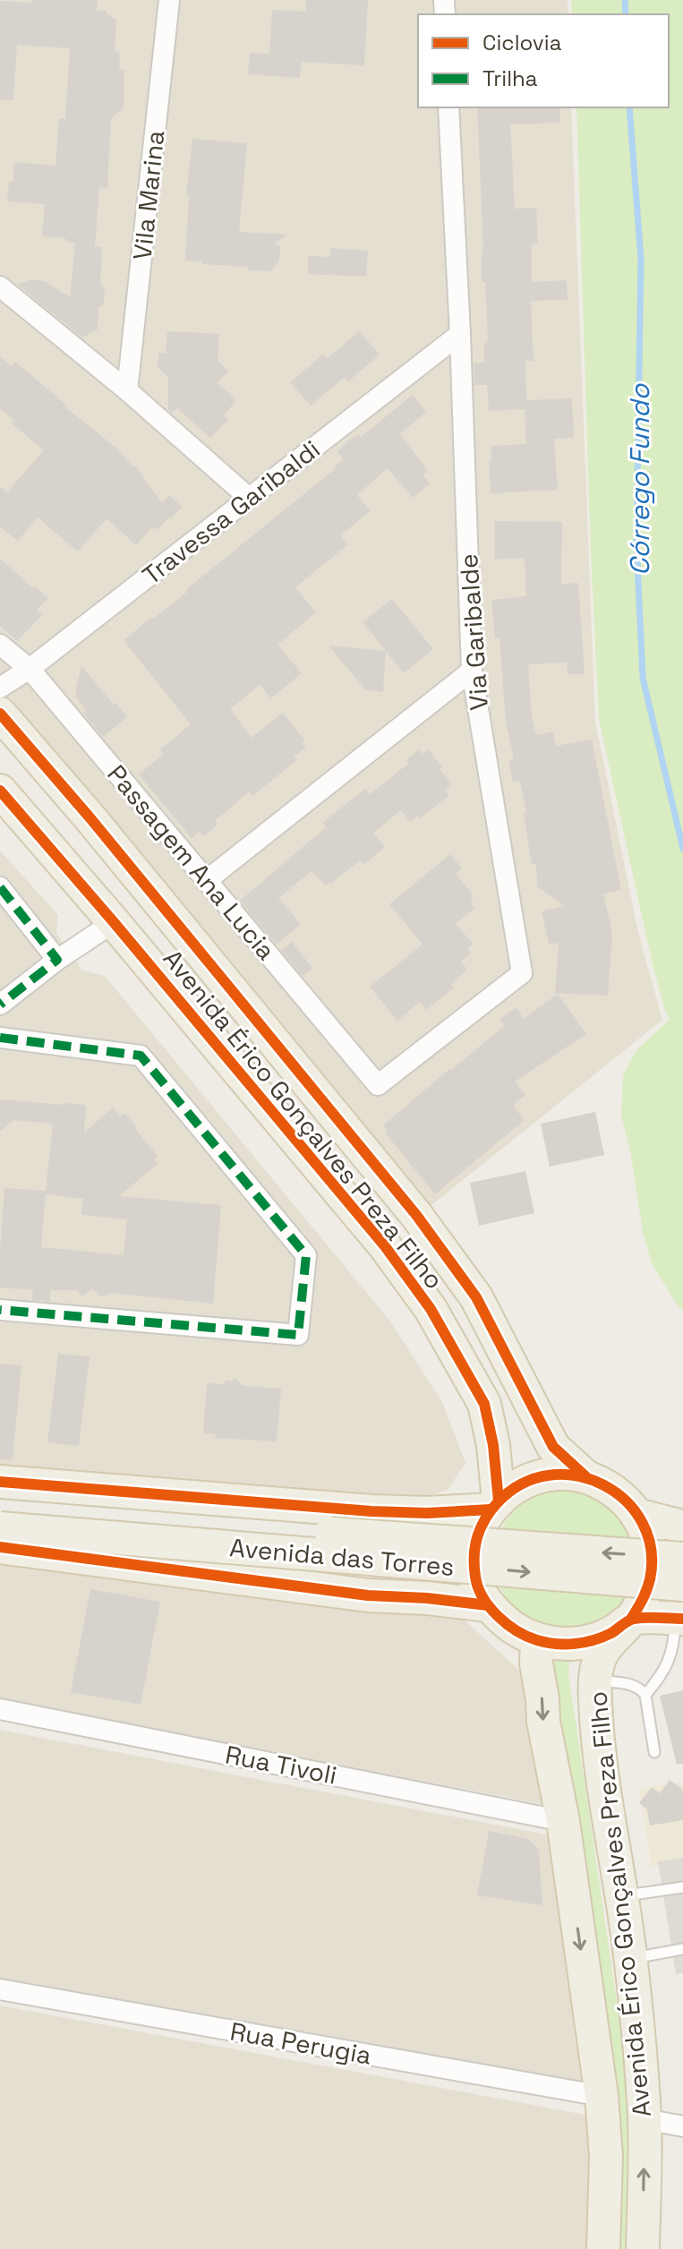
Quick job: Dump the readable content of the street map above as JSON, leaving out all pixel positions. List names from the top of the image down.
{
  "streets": {
    "main road": ["Avenida Érico Gonçalves Preza Filho", "Avenida das Torres"],
    "street": [
      "Vila Marina",
      "Travessa Garibaldi",
      "Via Garibalde",
      "Passagem Ana Lucia",
      "Rua Tivoli",
      "Rua Perugia"
    ]
  },
  "crossings": [
    ["Travessa Garibaldi", "Via Garibalde"],
    ["Travessa Garibaldi", "Passagem Ana Lucia"],
    ["Via Garibalde", "Passagem Ana Lucia"],
    ["Avenida Érico Gonçalves Preza Filho", "Rua Tivoli"],
    ["Avenida Érico Gonçalves Preza Filho", "Rua Perugia"]
  ],
  "water": ["Córrego Fundo"],
  "legend": ["Ciclovia", "Trilha"]
}
